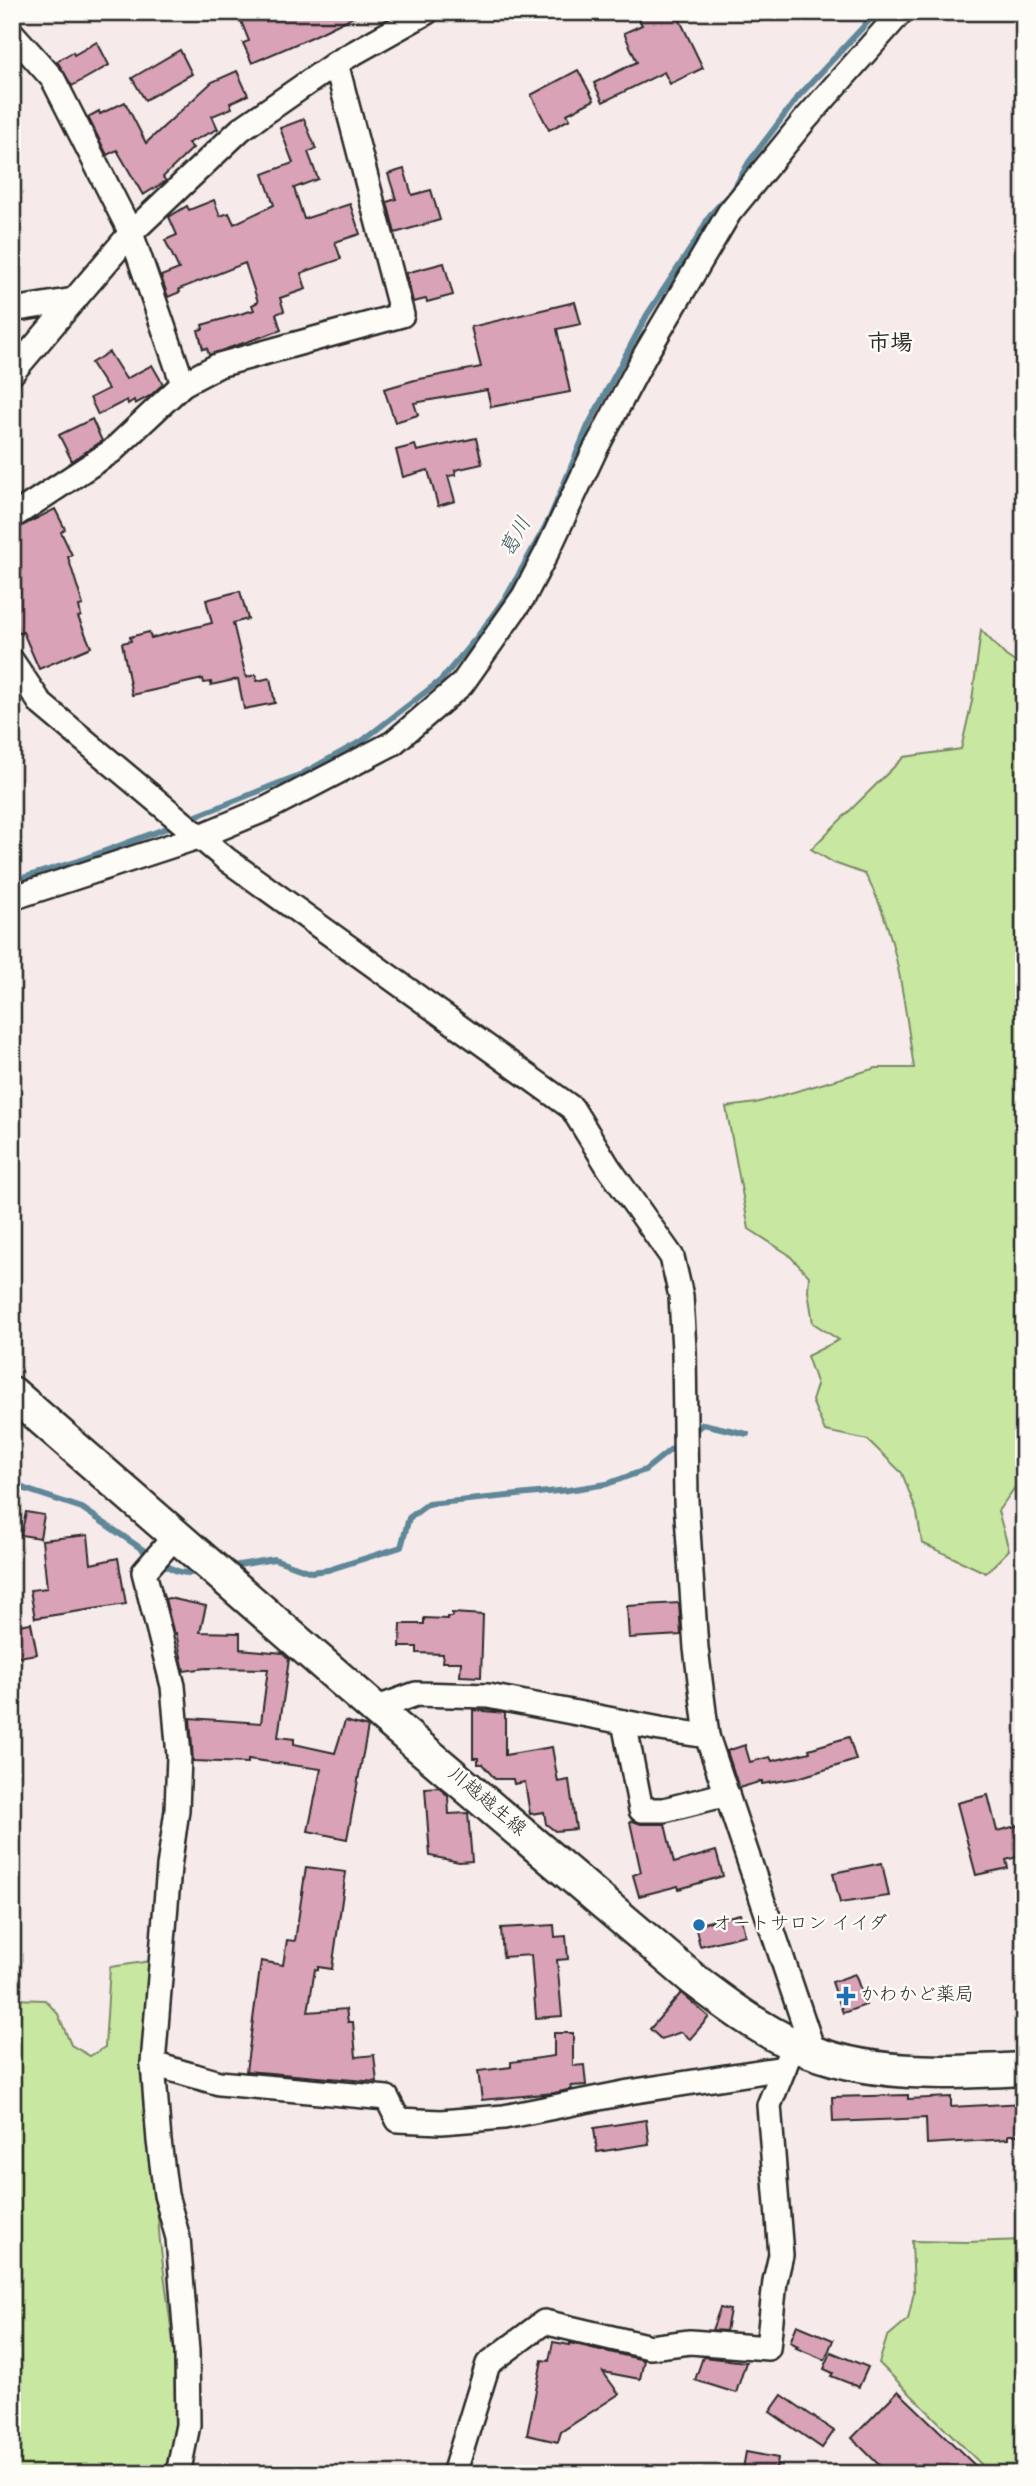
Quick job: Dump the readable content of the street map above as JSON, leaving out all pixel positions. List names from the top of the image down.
{
  "streets": {
    "main road": ["川越越生線"]
  },
  "districts": ["市場"],
  "water": ["葛川"],
  "places": {
    "other": ["オートサロン イイダ"],
    "health": ["かわかど薬局"]
  }
}
